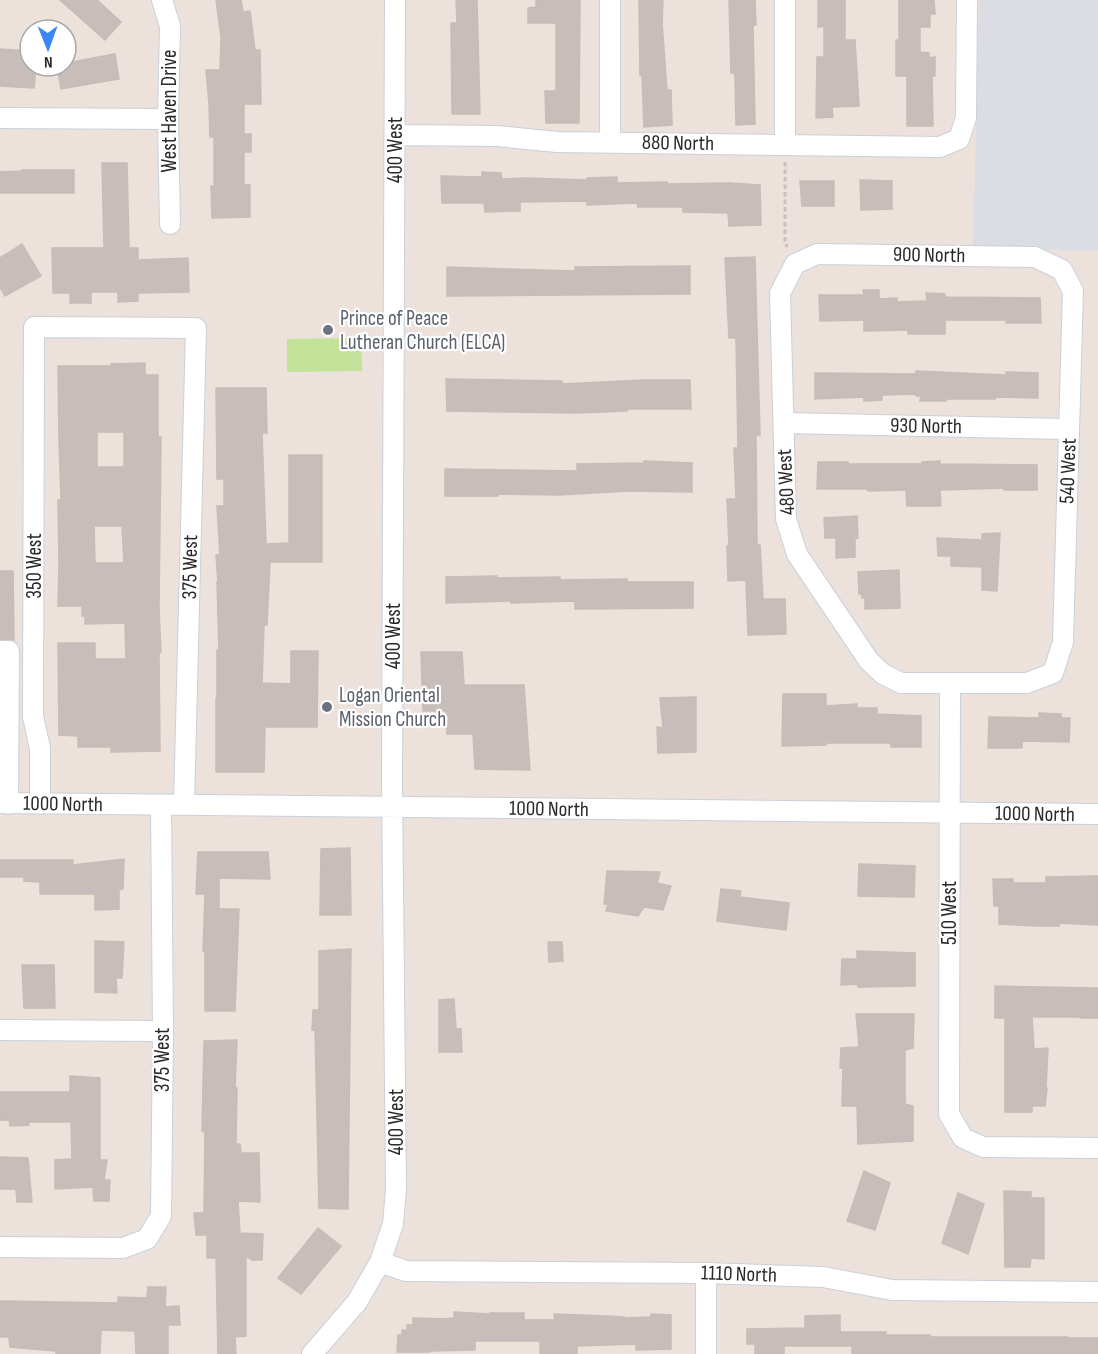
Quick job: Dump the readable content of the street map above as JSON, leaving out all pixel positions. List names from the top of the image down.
{
  "streets": {
    "street": [
      "West Haven Drive",
      "880 North",
      "400 West",
      "900 North",
      "930 North",
      "540 West",
      "480 West",
      "350 West",
      "375 West",
      "1000 North",
      "510 West",
      "1110 North"
    ]
  },
  "crossings": [
    ["880 North", "400 West"],
    ["400 West", "1000 North"],
    ["400 West", "1110 North"],
    ["900 North", "540 West"],
    ["900 North", "480 West"],
    ["930 North", "540 West"],
    ["930 North", "480 West"],
    ["540 West", "480 West"],
    ["540 West", "510 West"],
    ["480 West", "510 West"],
    ["350 West", "375 West"],
    ["350 West", "1000 North"],
    ["375 West", "1000 North"],
    ["1000 North", "510 West"]
  ],
  "places": ["Prince of Peace Lutheran Church (ELCA)", "Logan Oriental Mission Church"],
  "north": "bottom"
}
